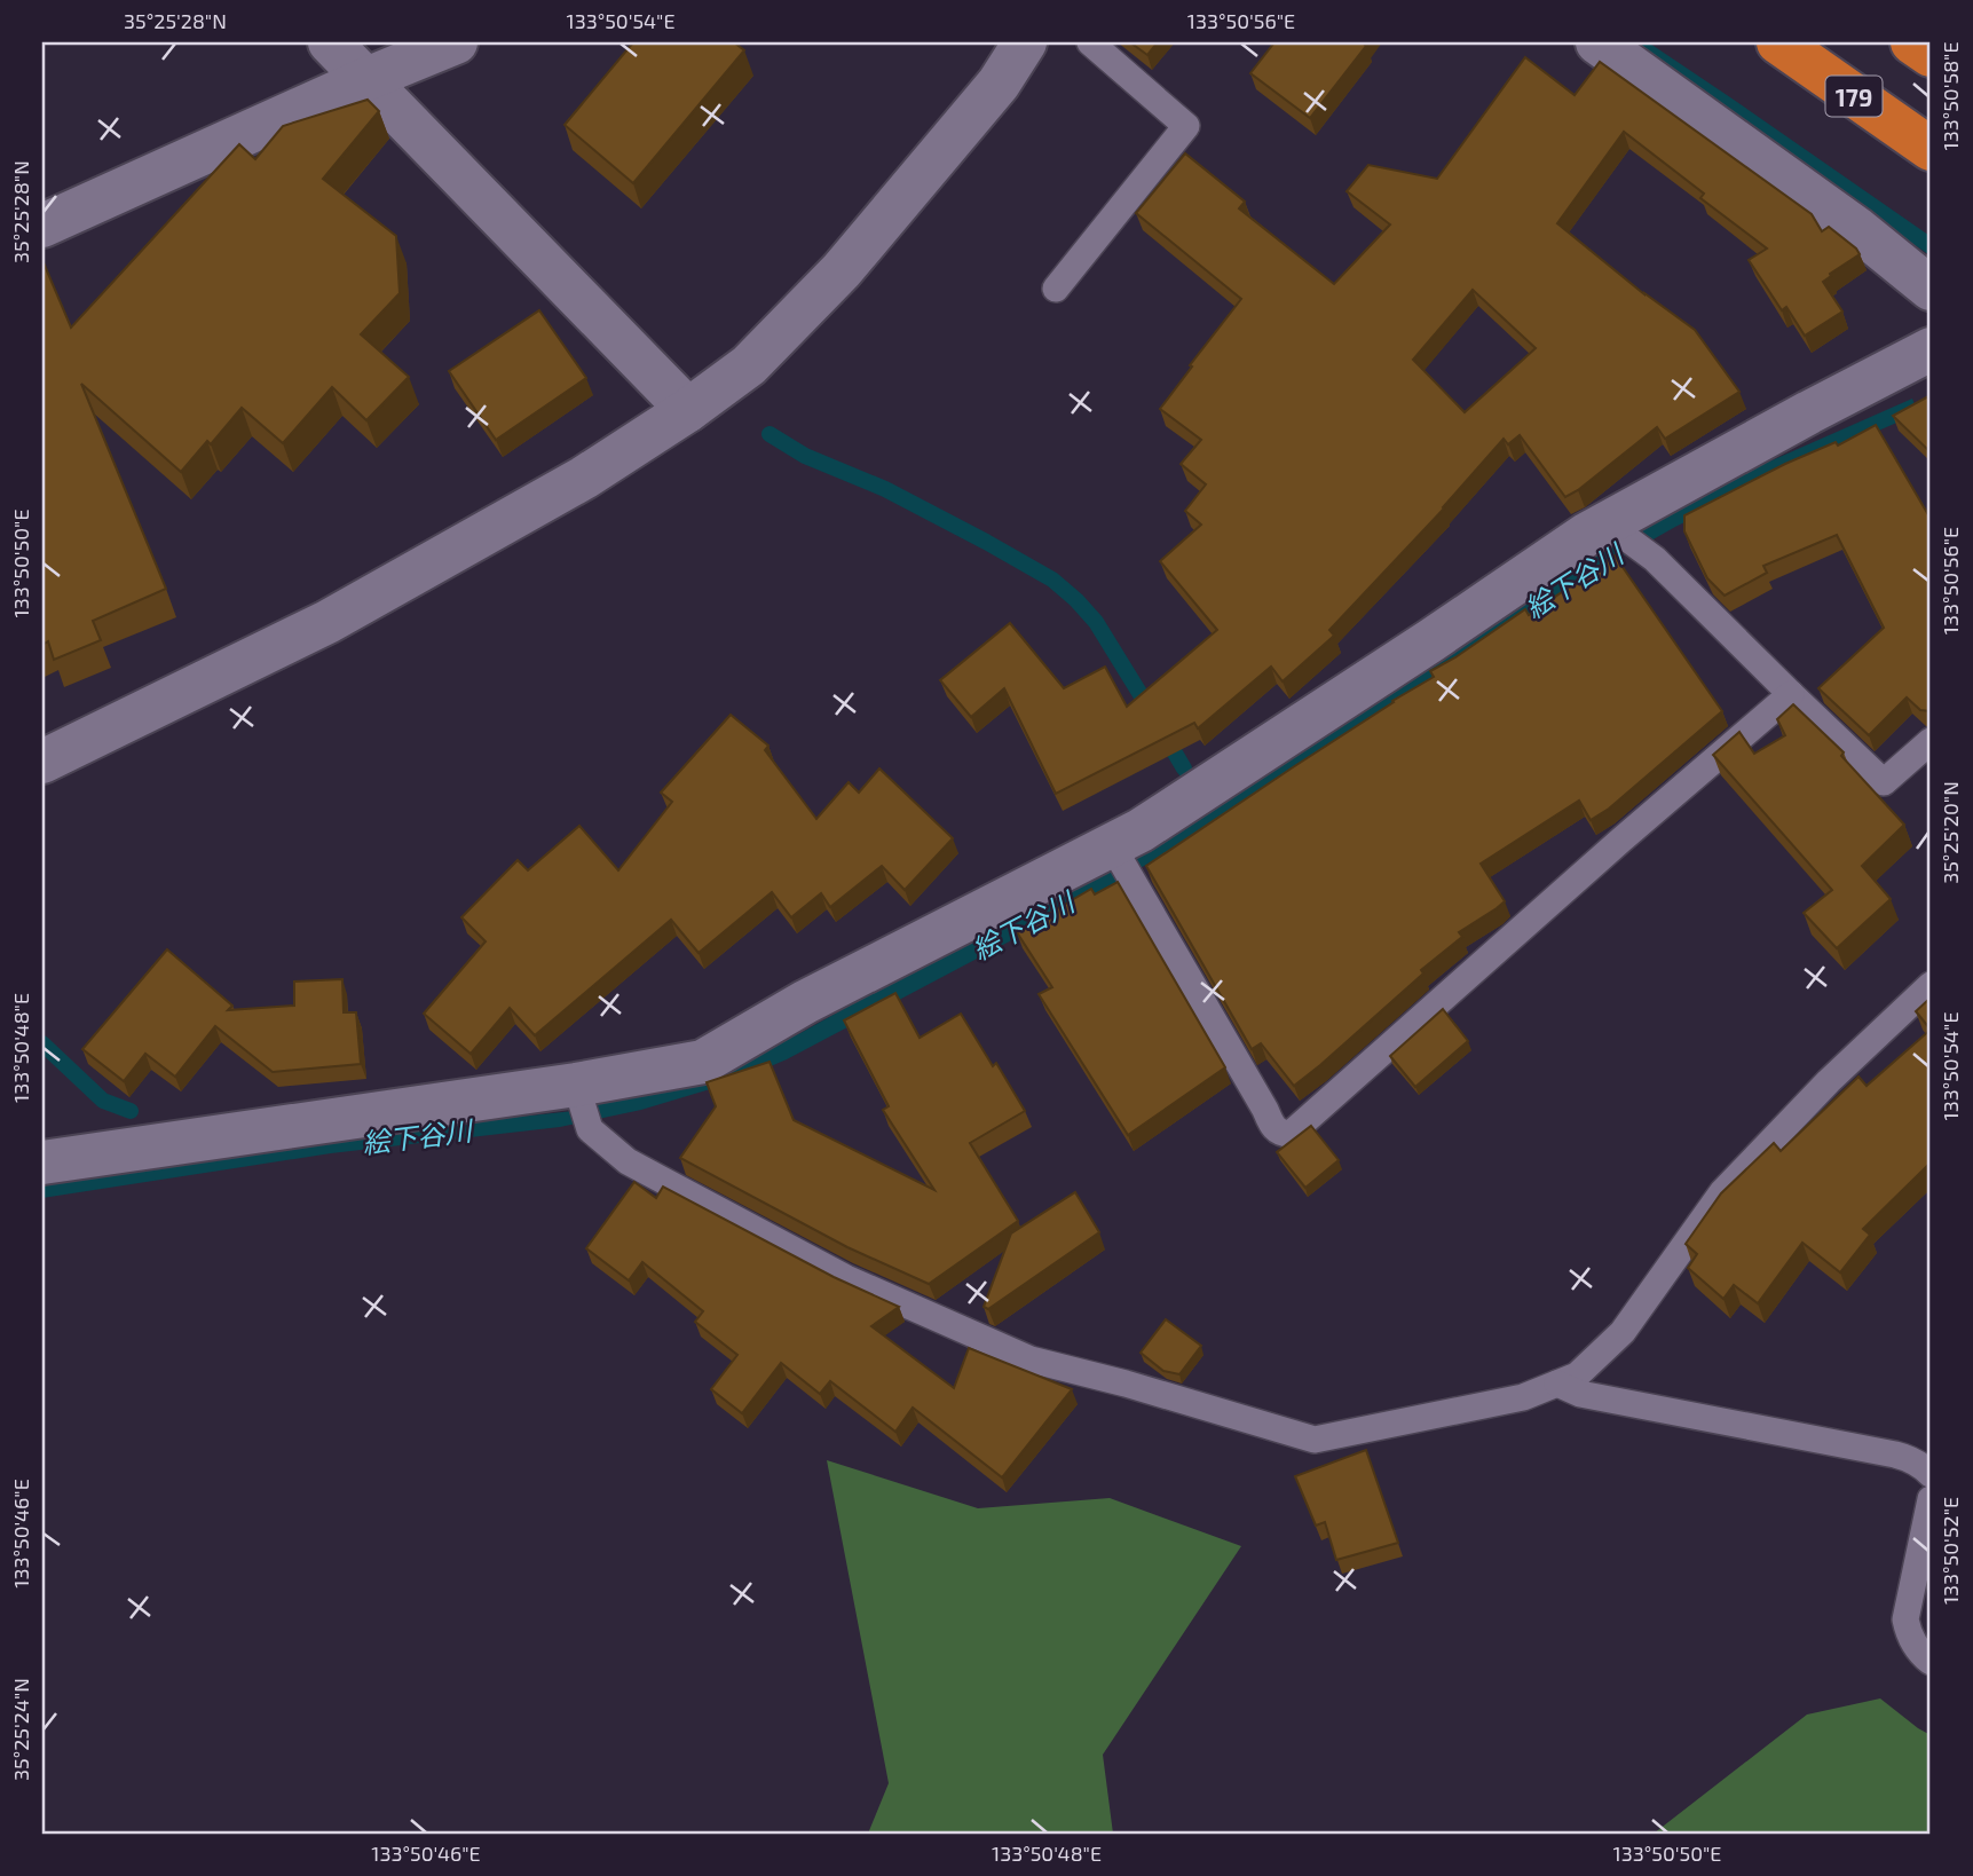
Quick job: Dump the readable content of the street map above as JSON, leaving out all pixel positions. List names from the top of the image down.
{
  "streets": {
    "highway": ["179"]
  },
  "water": ["絵下谷川"],
  "coordinates": [
    "35°25'28\"N",
    "133°50'54\"E",
    "133°50'56\"E",
    "133°50'58\"E",
    "133°50'50\"E",
    "35°25'20\"N",
    "133°50'48\"E",
    "133°50'46\"E",
    "133°50'52\"E",
    "35°25'24\"N"
  ]
}
